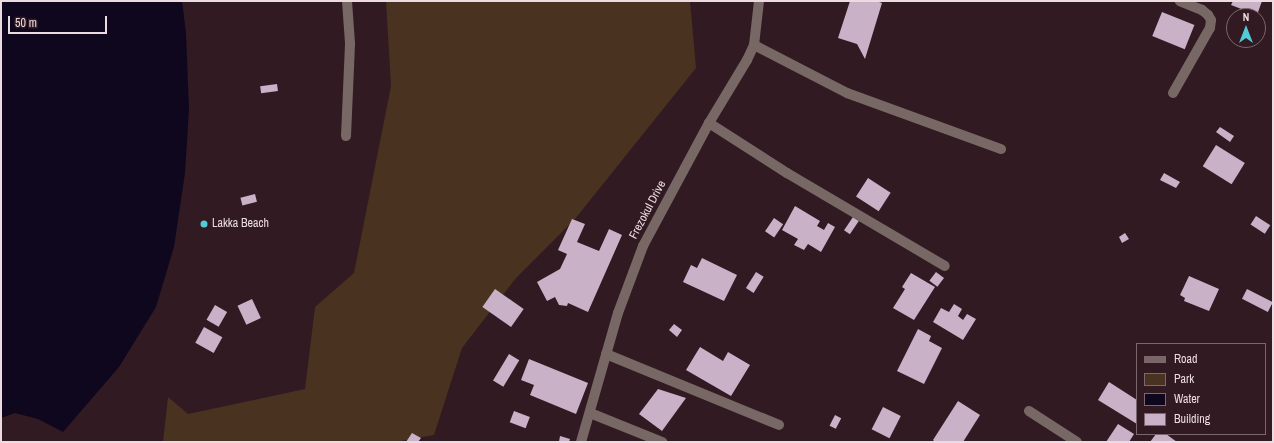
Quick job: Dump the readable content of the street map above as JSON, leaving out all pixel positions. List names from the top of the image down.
{
  "streets": {
    "street": ["Frezokul Drive"]
  },
  "places": ["Lakka Beach"],
  "legend": [
    "Road",
    "Park",
    "Water",
    "Building"
  ],
  "scale_bar": "50 m",
  "north": "top"
}
